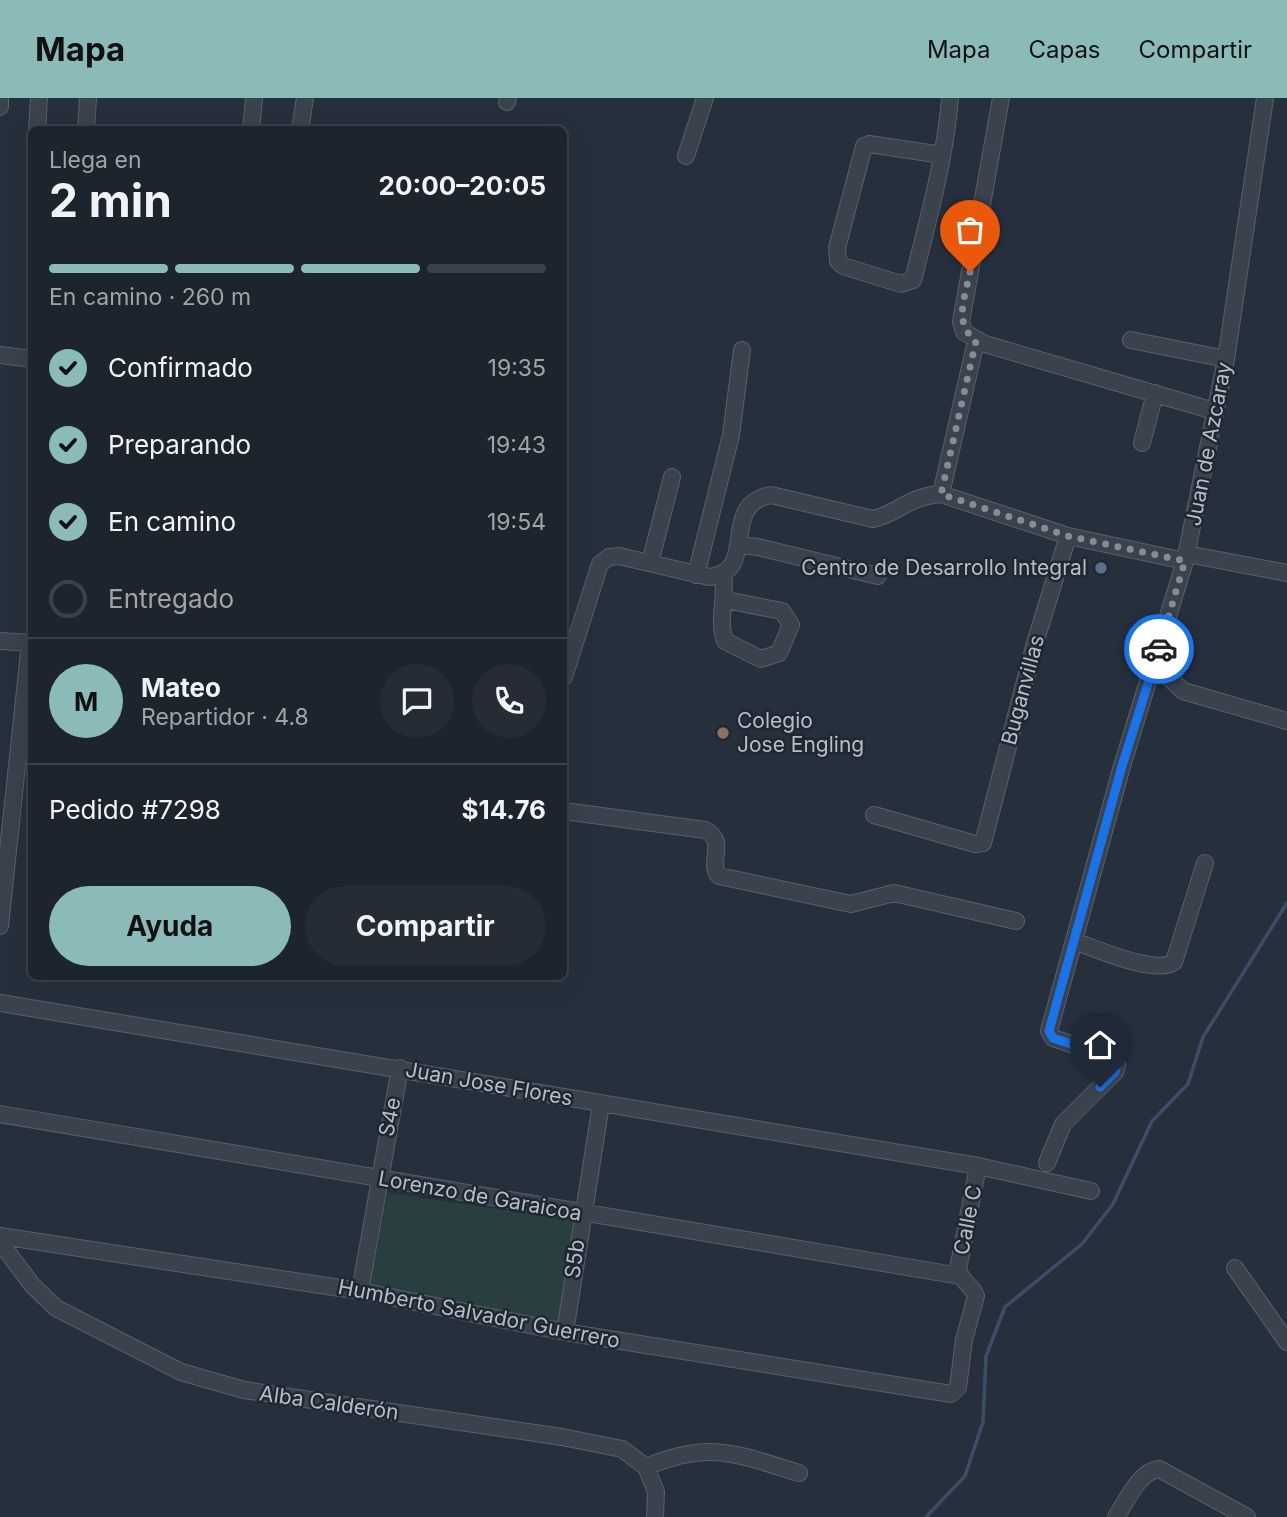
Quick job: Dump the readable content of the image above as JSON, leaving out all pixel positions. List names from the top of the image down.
{
  "streets": {
    "street": [
      "Juan de Azcaray",
      "Buganvillas",
      "Juan Jose Flores",
      "S4e",
      "Lorenzo de Garaicoa",
      "Calle C",
      "S5b",
      "Humberto Salvador Guerrero",
      "Alba Calderón"
    ]
  },
  "crossings": [
    ["Juan Jose Flores", "S4e"],
    ["Juan Jose Flores", "Calle C"],
    ["Juan Jose Flores", "S5b"],
    ["S4e", "Lorenzo de Garaicoa"],
    ["S4e", "Humberto Salvador Guerrero"],
    ["Lorenzo de Garaicoa", "Calle C"],
    ["Lorenzo de Garaicoa", "S5b"],
    ["Calle C", "Humberto Salvador Guerrero"],
    ["S5b", "Humberto Salvador Guerrero"]
  ],
  "places": ["Centro de Desarrollo Integral", "Colegio Jose Engling"],
  "page": {
    "header": "Mapa",
    "nav": ["Mapa", "Capas", "Compartir"],
    "heading": ["2 min", "Llega en", "20:00–20:05"],
    "panel": [
      "Mateo",
      "Repartidor · 4.8",
      "Pedido #7298",
      "$14.76"
    ],
    "bar": "En camino · 260 m",
    "list": [
      ["Confirmado", "19:35"],
      ["Preparando", "19:43"],
      ["En camino", "19:54"],
      "Entregado"
    ],
    "round": "M",
    "buttons": ["Ayuda", "Compartir"]
  }
}
